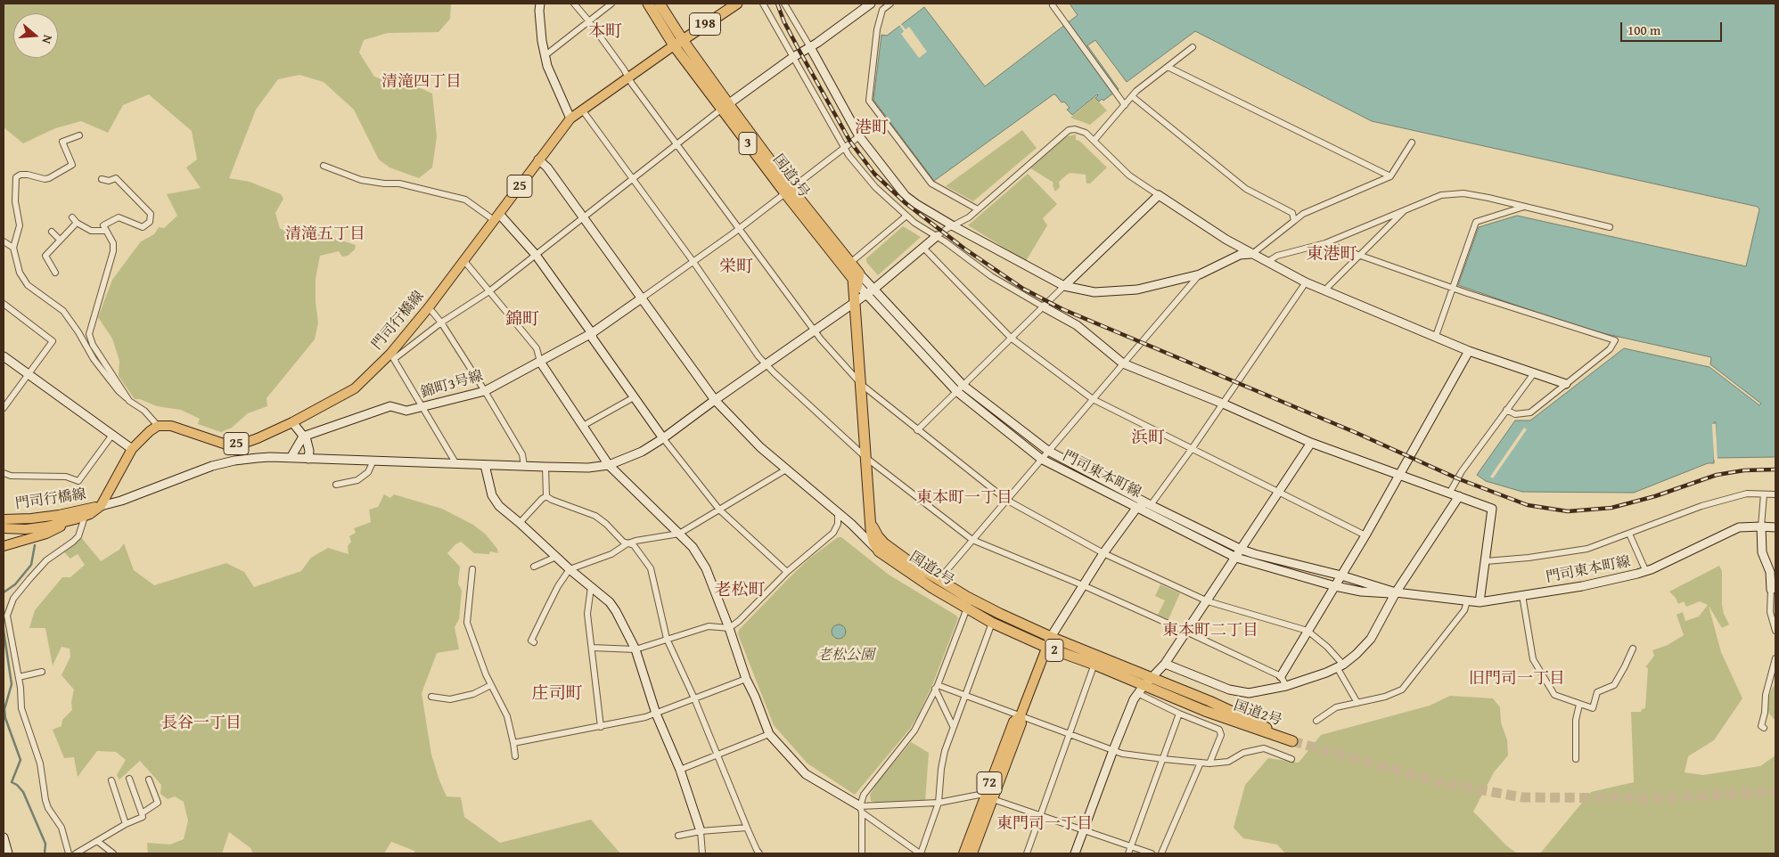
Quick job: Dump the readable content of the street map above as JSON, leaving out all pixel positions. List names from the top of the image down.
{
  "streets": {
    "highway": [
      "198",
      "3",
      "国道3号",
      "国道2号",
      "2"
    ],
    "main road": ["25", "門司行橋線", "72"],
    "street": ["錦町3号線", "門司東本町線"]
  },
  "crossings": [
    ["198", "国道3号"],
    ["198", "門司行橋線"],
    ["国道3号", "門司行橋線"],
    ["国道3号", "門司東本町線"],
    ["国道2号", "72"]
  ],
  "districts": [
    "本町",
    "清滝四丁目",
    "港町",
    "清滝五丁目",
    "東港町",
    "栄町",
    "錦町",
    "浜町",
    "東本町一丁目",
    "老松町",
    "東本町二丁目",
    "旧門司一丁目",
    "庄司町",
    "長谷一丁目",
    "東門司一丁目"
  ],
  "parks": ["老松公園"],
  "scale_bar": "100 m",
  "north": "right"
}
